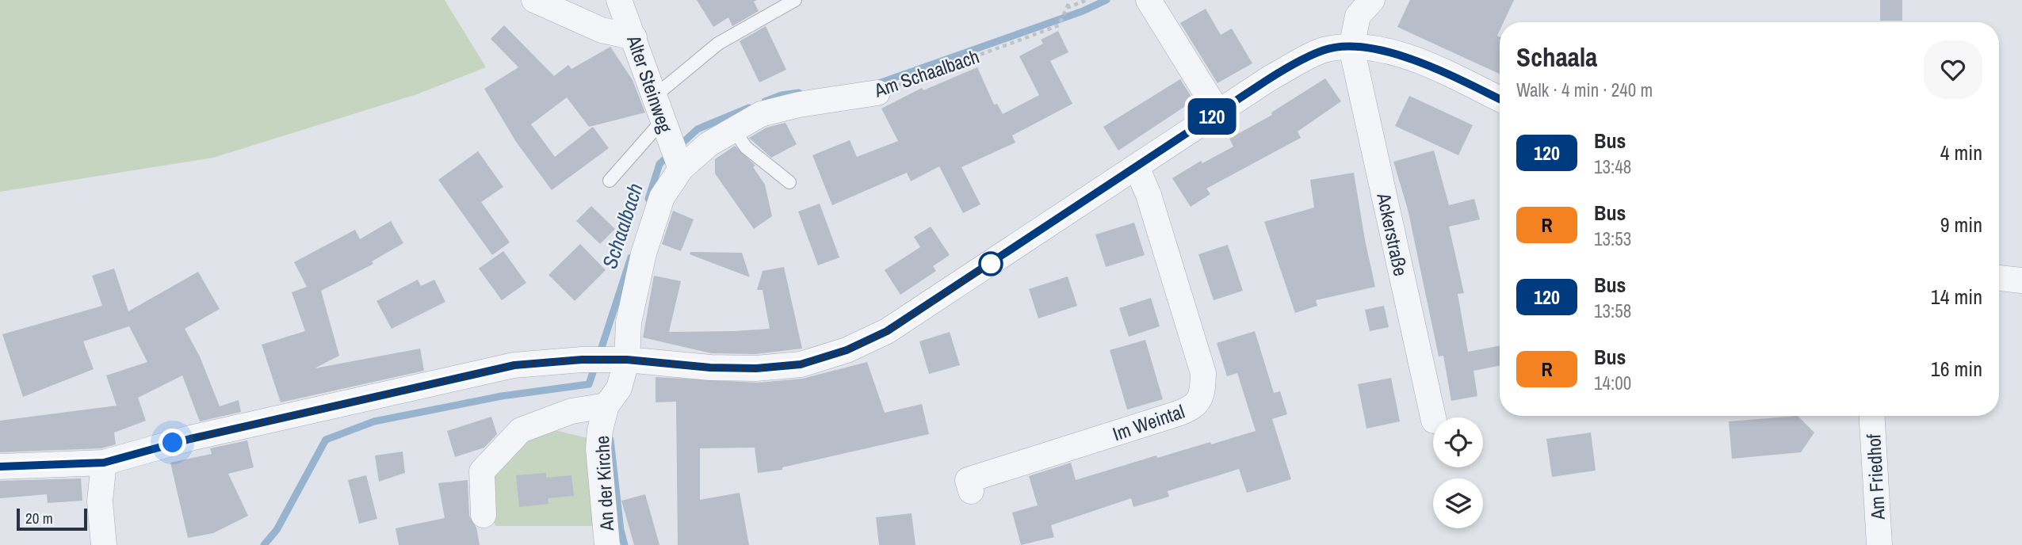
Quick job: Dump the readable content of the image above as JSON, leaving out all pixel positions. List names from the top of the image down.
{
  "streets": {
    "street": [
      "Am Schaalbach",
      "Alter Steinweg",
      "Ackerstraße",
      "Im Weintal",
      "Am Friedhof",
      "An der Kirche"
    ]
  },
  "crossings": [
    ["Am Schaalbach", "Alter Steinweg"],
    ["Am Schaalbach", "An der Kirche"]
  ],
  "water": ["Schaalbach"],
  "lines": ["bus line 120"],
  "scale_bar": "20 m",
  "page": {
    "on_map": "120",
    "heading": ["Schaala", "Walk · 4 min · 240 m"],
    "list": [
      {
        "mark": "120",
        "name": "Bus",
        "note": "13:48",
        "value": "4 min"
      },
      {
        "mark": "R",
        "name": "Bus",
        "note": "13:53",
        "value": "9 min"
      },
      {
        "mark": "120",
        "name": "Bus",
        "note": "13:58",
        "value": "14 min"
      },
      {
        "mark": "R",
        "name": "Bus",
        "note": "14:00",
        "value": "16 min"
      }
    ],
    "scale": "20 m"
  }
}
